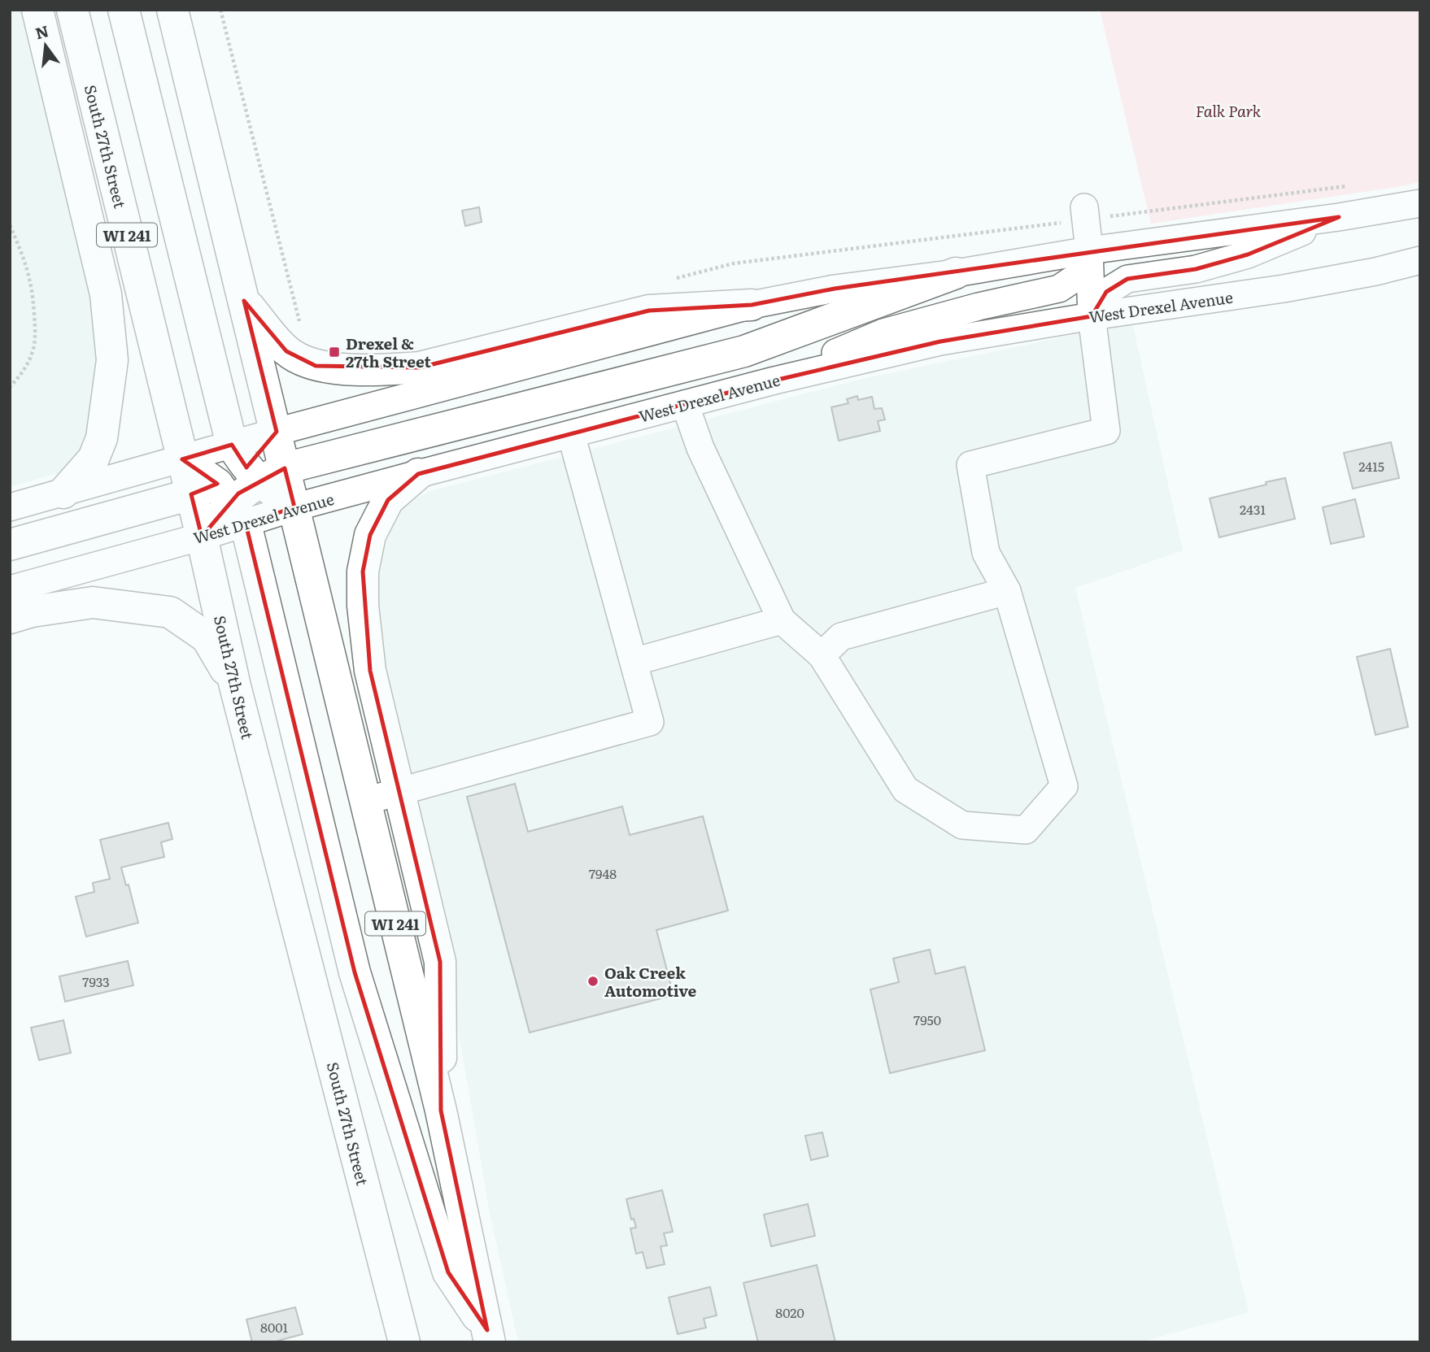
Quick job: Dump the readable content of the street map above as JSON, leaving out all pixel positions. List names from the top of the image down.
{
  "streets": {
    "main road": ["South 27th Street", "WI 241"],
    "street": ["West Drexel Avenue"]
  },
  "crossings": [
    ["South 27th Street", "West Drexel Avenue"],
    ["WI 241", "West Drexel Avenue"]
  ],
  "parks": ["Falk Park"],
  "places": {
    "transit": ["Drexel & 27th Street"],
    "other": ["Oak Creek Automotive"]
  },
  "house_numbers": [
    "2415",
    "2431",
    "7948",
    "7933",
    "7950",
    "8020",
    "8001"
  ],
  "north": "top"
}
